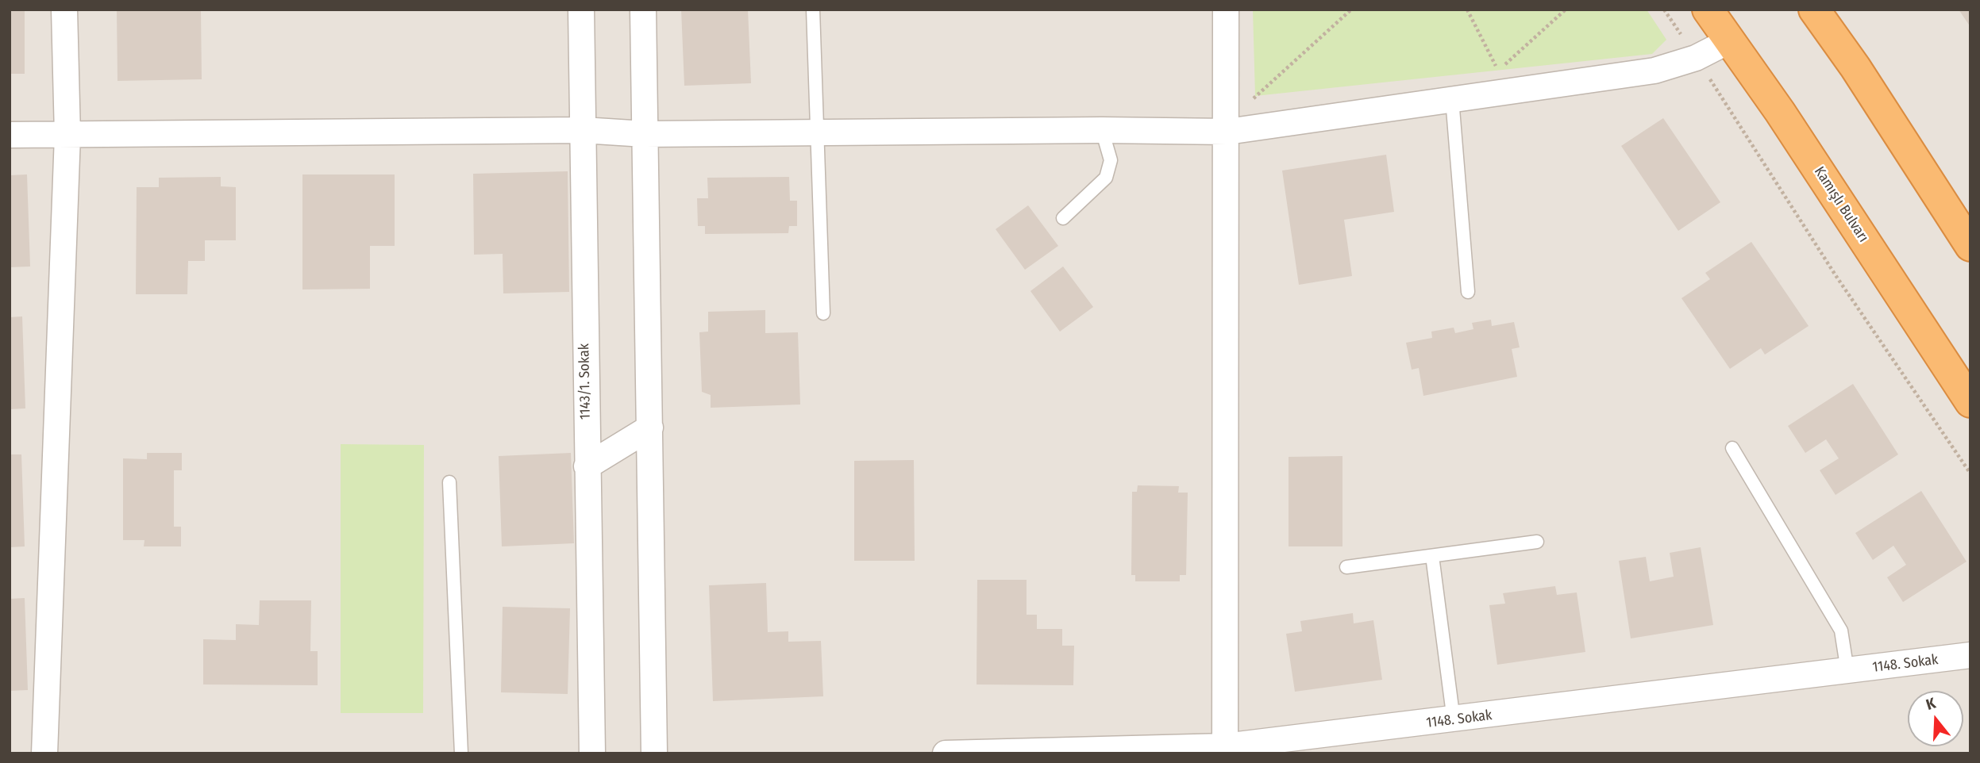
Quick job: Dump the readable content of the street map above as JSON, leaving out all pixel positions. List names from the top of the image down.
{
  "streets": {
    "highway": ["Kamışlı Bulvarı"],
    "street": ["1143/1. Sokak", "1148. Sokak"]
  },
  "north": "top"
}
